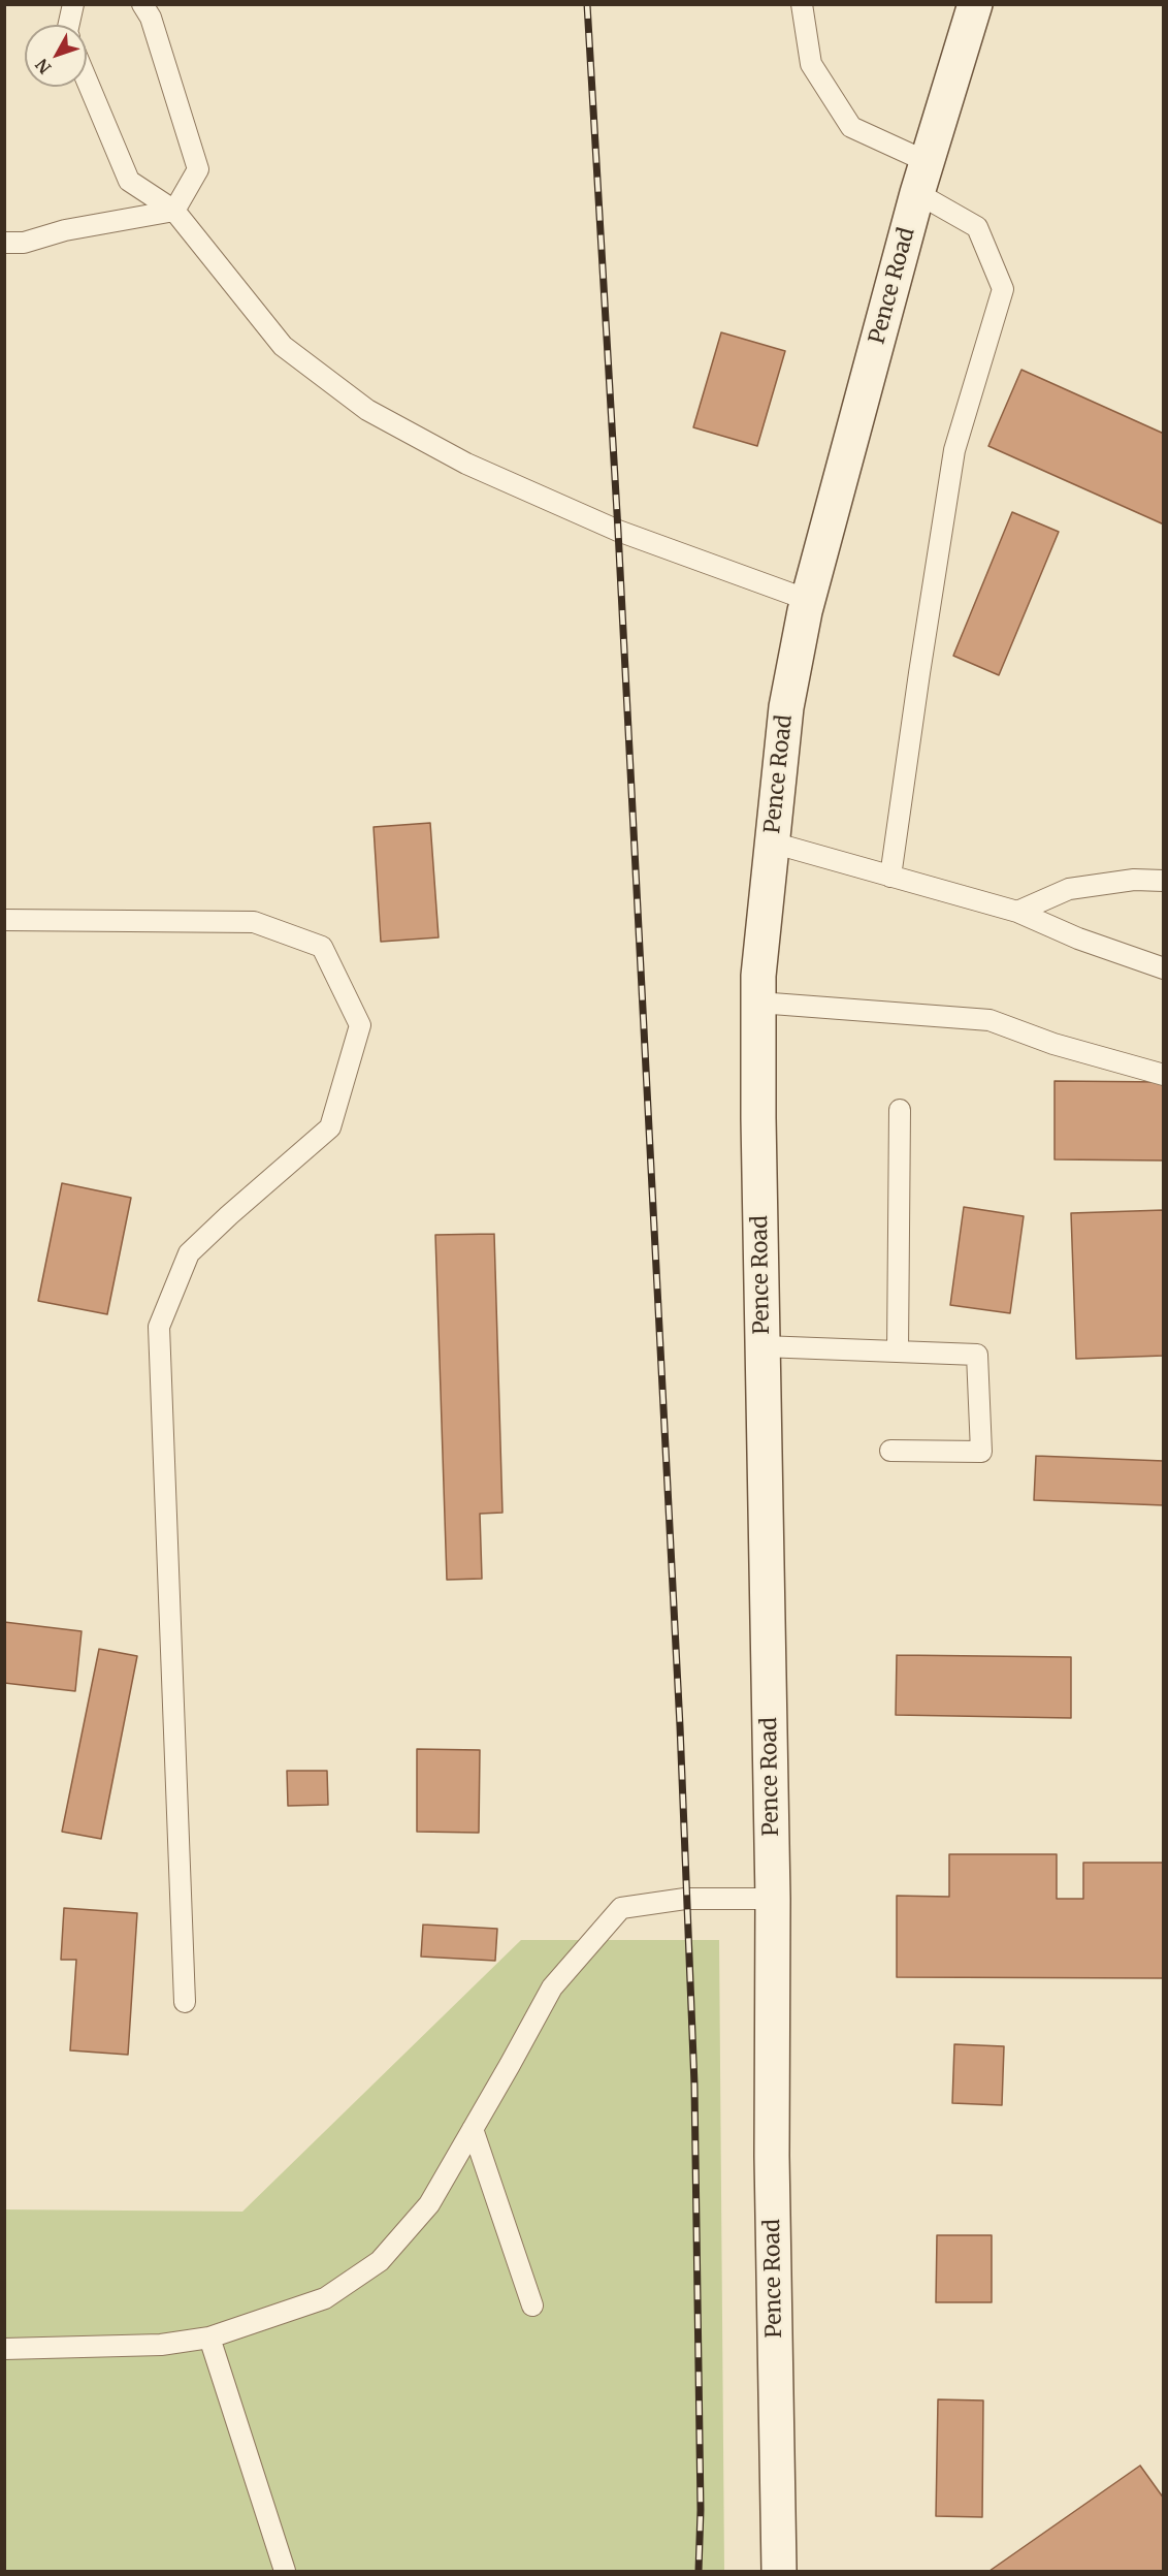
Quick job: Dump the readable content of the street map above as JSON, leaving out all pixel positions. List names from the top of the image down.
{
  "streets": {
    "street": ["Pence Road"]
  },
  "north": "bottom left"
}
